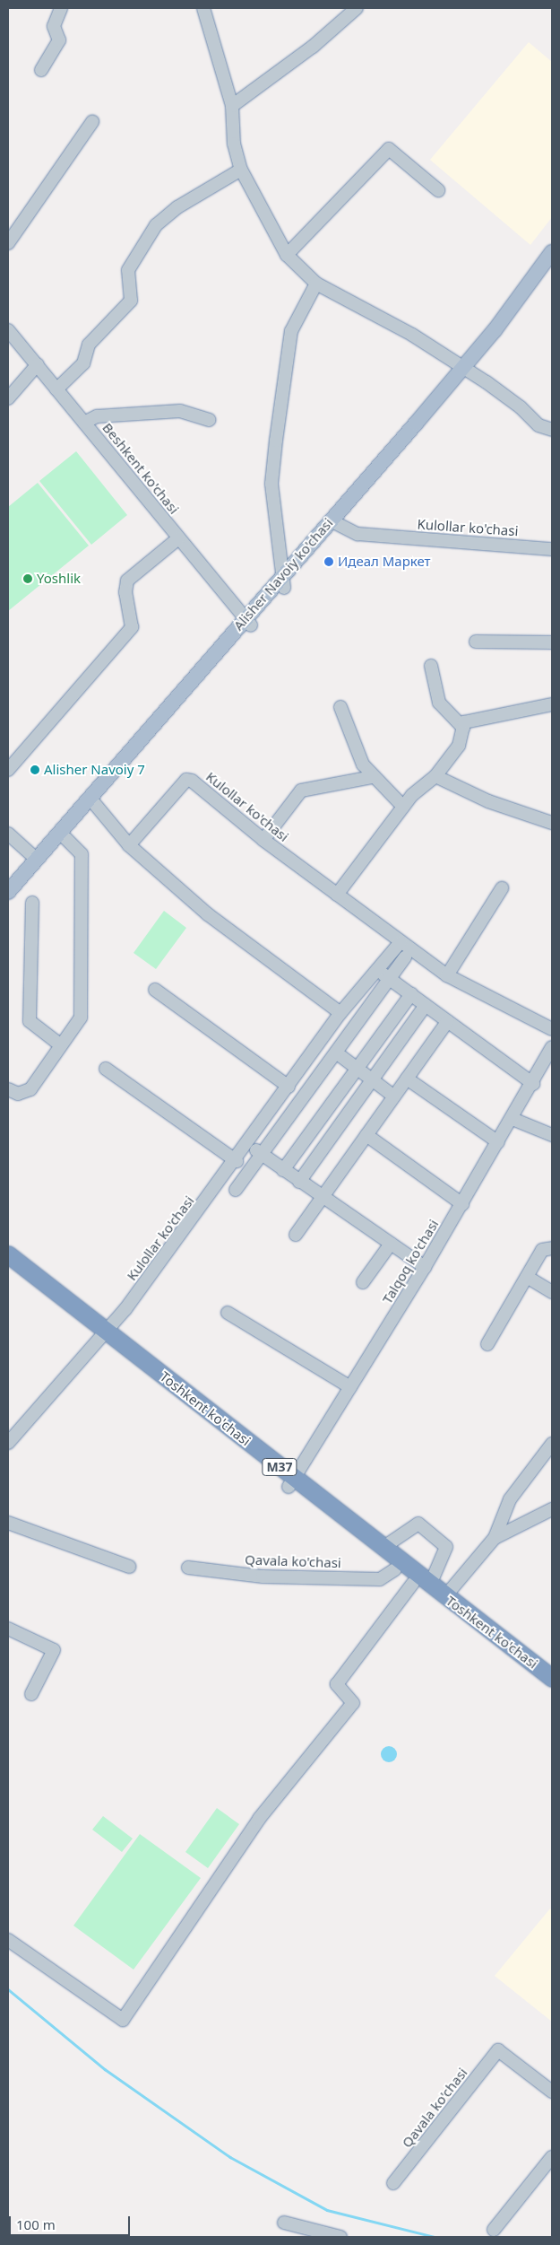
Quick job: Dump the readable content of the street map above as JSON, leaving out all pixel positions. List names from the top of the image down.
{
  "streets": {
    "highway": ["Toshkent ko'chasi", "M37"],
    "main road": ["Alisher Navoiy ko'chasi"],
    "street": [
      "Beshkent ko'chasi",
      "Kulollar ko'chasi",
      "Talqoq ko'chasi",
      "Qavala ko'chasi"
    ]
  },
  "crossings": [
    ["Beshkent ko'chasi", "Alisher Navoiy ko'chasi"],
    ["Kulollar ko'chasi", "Alisher Navoiy ko'chasi"],
    ["Kulollar ko'chasi", "Toshkent ko'chasi"],
    ["Talqoq ko'chasi", "Toshkent ko'chasi"],
    ["Toshkent ko'chasi", "Qavala ko'chasi"]
  ],
  "places": ["Идеал Маркет", "Yoshlik", "Alisher Navoiy 7"],
  "scale_bar": "100 m"
}
